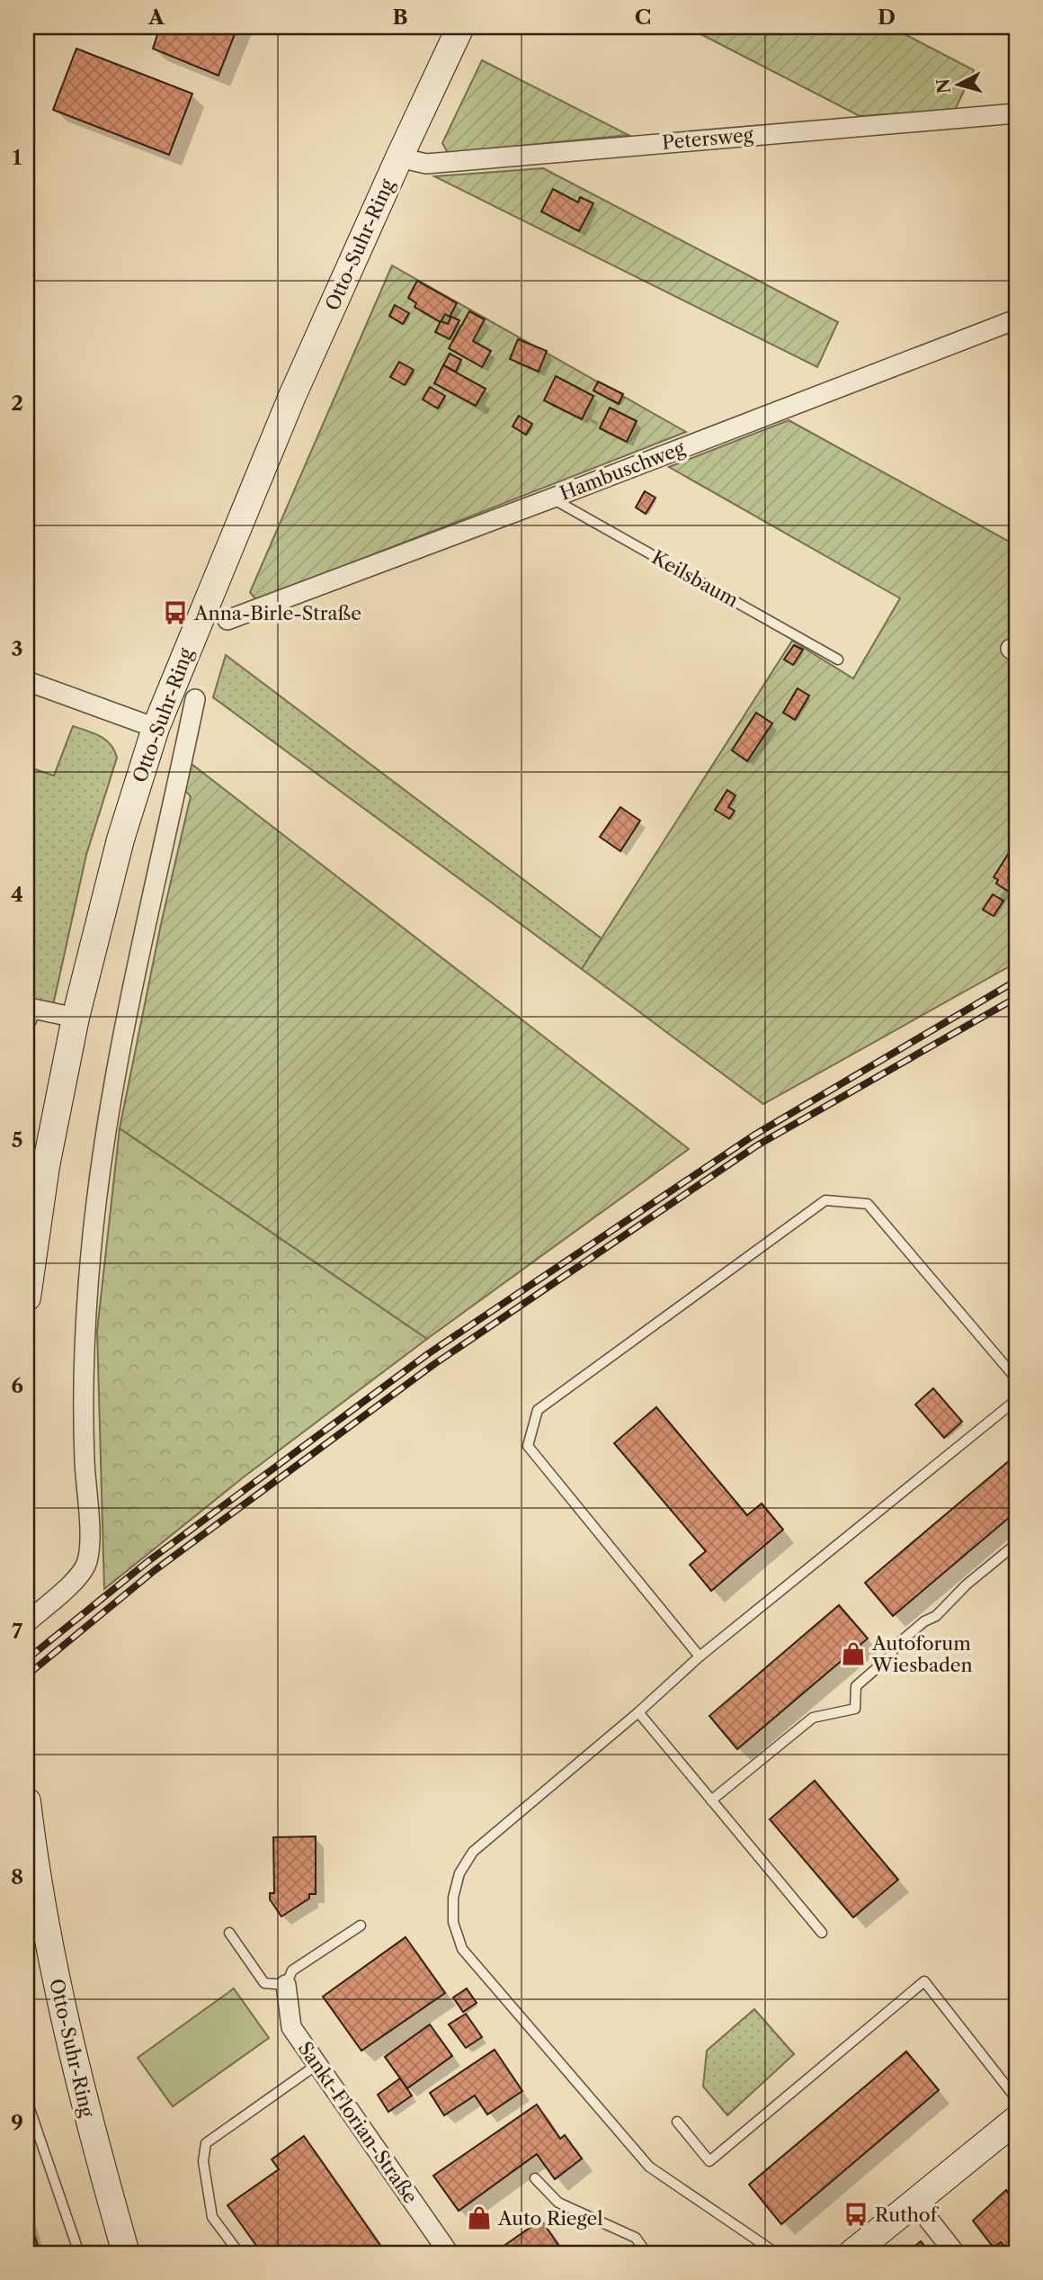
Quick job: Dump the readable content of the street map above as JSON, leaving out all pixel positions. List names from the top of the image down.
{
  "streets": {
    "street": [
      "Petersweg",
      "Otto-Suhr-Ring",
      "Hambuschweg",
      "Sankt-Florian-Straße"
    ],
    "lane": ["Keilsbaum"]
  },
  "crossings": [
    ["Petersweg", "Otto-Suhr-Ring"],
    ["Hambuschweg", "Keilsbaum"]
  ],
  "places": {
    "bus stop": ["Anna-Birle-Straße", "Ruthof"],
    "shop": ["Autoforum Wiesbaden", "Auto Riegel"]
  },
  "north": "left",
  "grid": {
    "columns": [
      "A",
      "B",
      "C",
      "D"
    ],
    "rows": [
      "1",
      "2",
      "3",
      "4",
      "5",
      "6",
      "7",
      "8",
      "9"
    ]
  }
}
